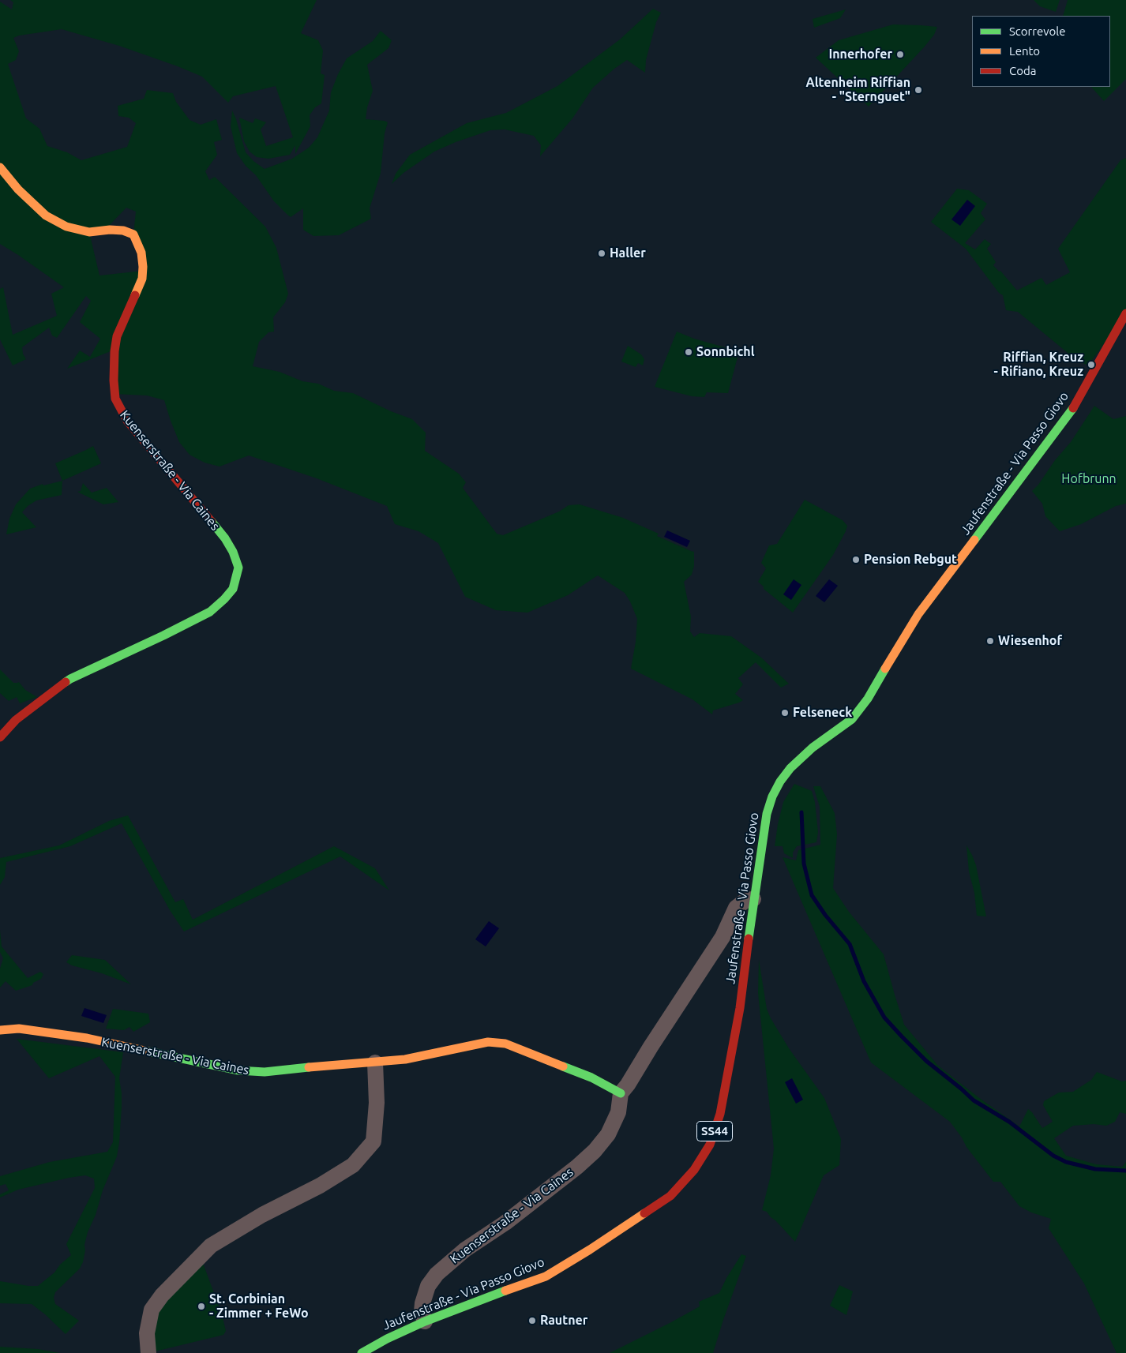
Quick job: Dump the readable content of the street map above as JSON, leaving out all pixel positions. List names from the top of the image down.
{
  "streets": {
    "street": ["Jaufenstraße - Via Passo Giovo", "Kuenserstraße - Via Caines", "SS44"]
  },
  "crossings": [
    ["Jaufenstraße - Via Passo Giovo", "Kuenserstraße - Via Caines"]
  ],
  "parks": ["Hofbrunn"],
  "places": [
    "Innerhofer",
    "Altenheim Riffian - \"Sternguet\"",
    "Haller",
    "Sonnbichl",
    "Riffian, Kreuz - Rifiano, Kreuz",
    "Pension Rebgut",
    "Wiesenhof",
    "Felseneck",
    "St. Corbinian - Zimmer + FeWo",
    "Rautner"
  ],
  "legend": ["Scorrevole", "Lento", "Coda"]
}
